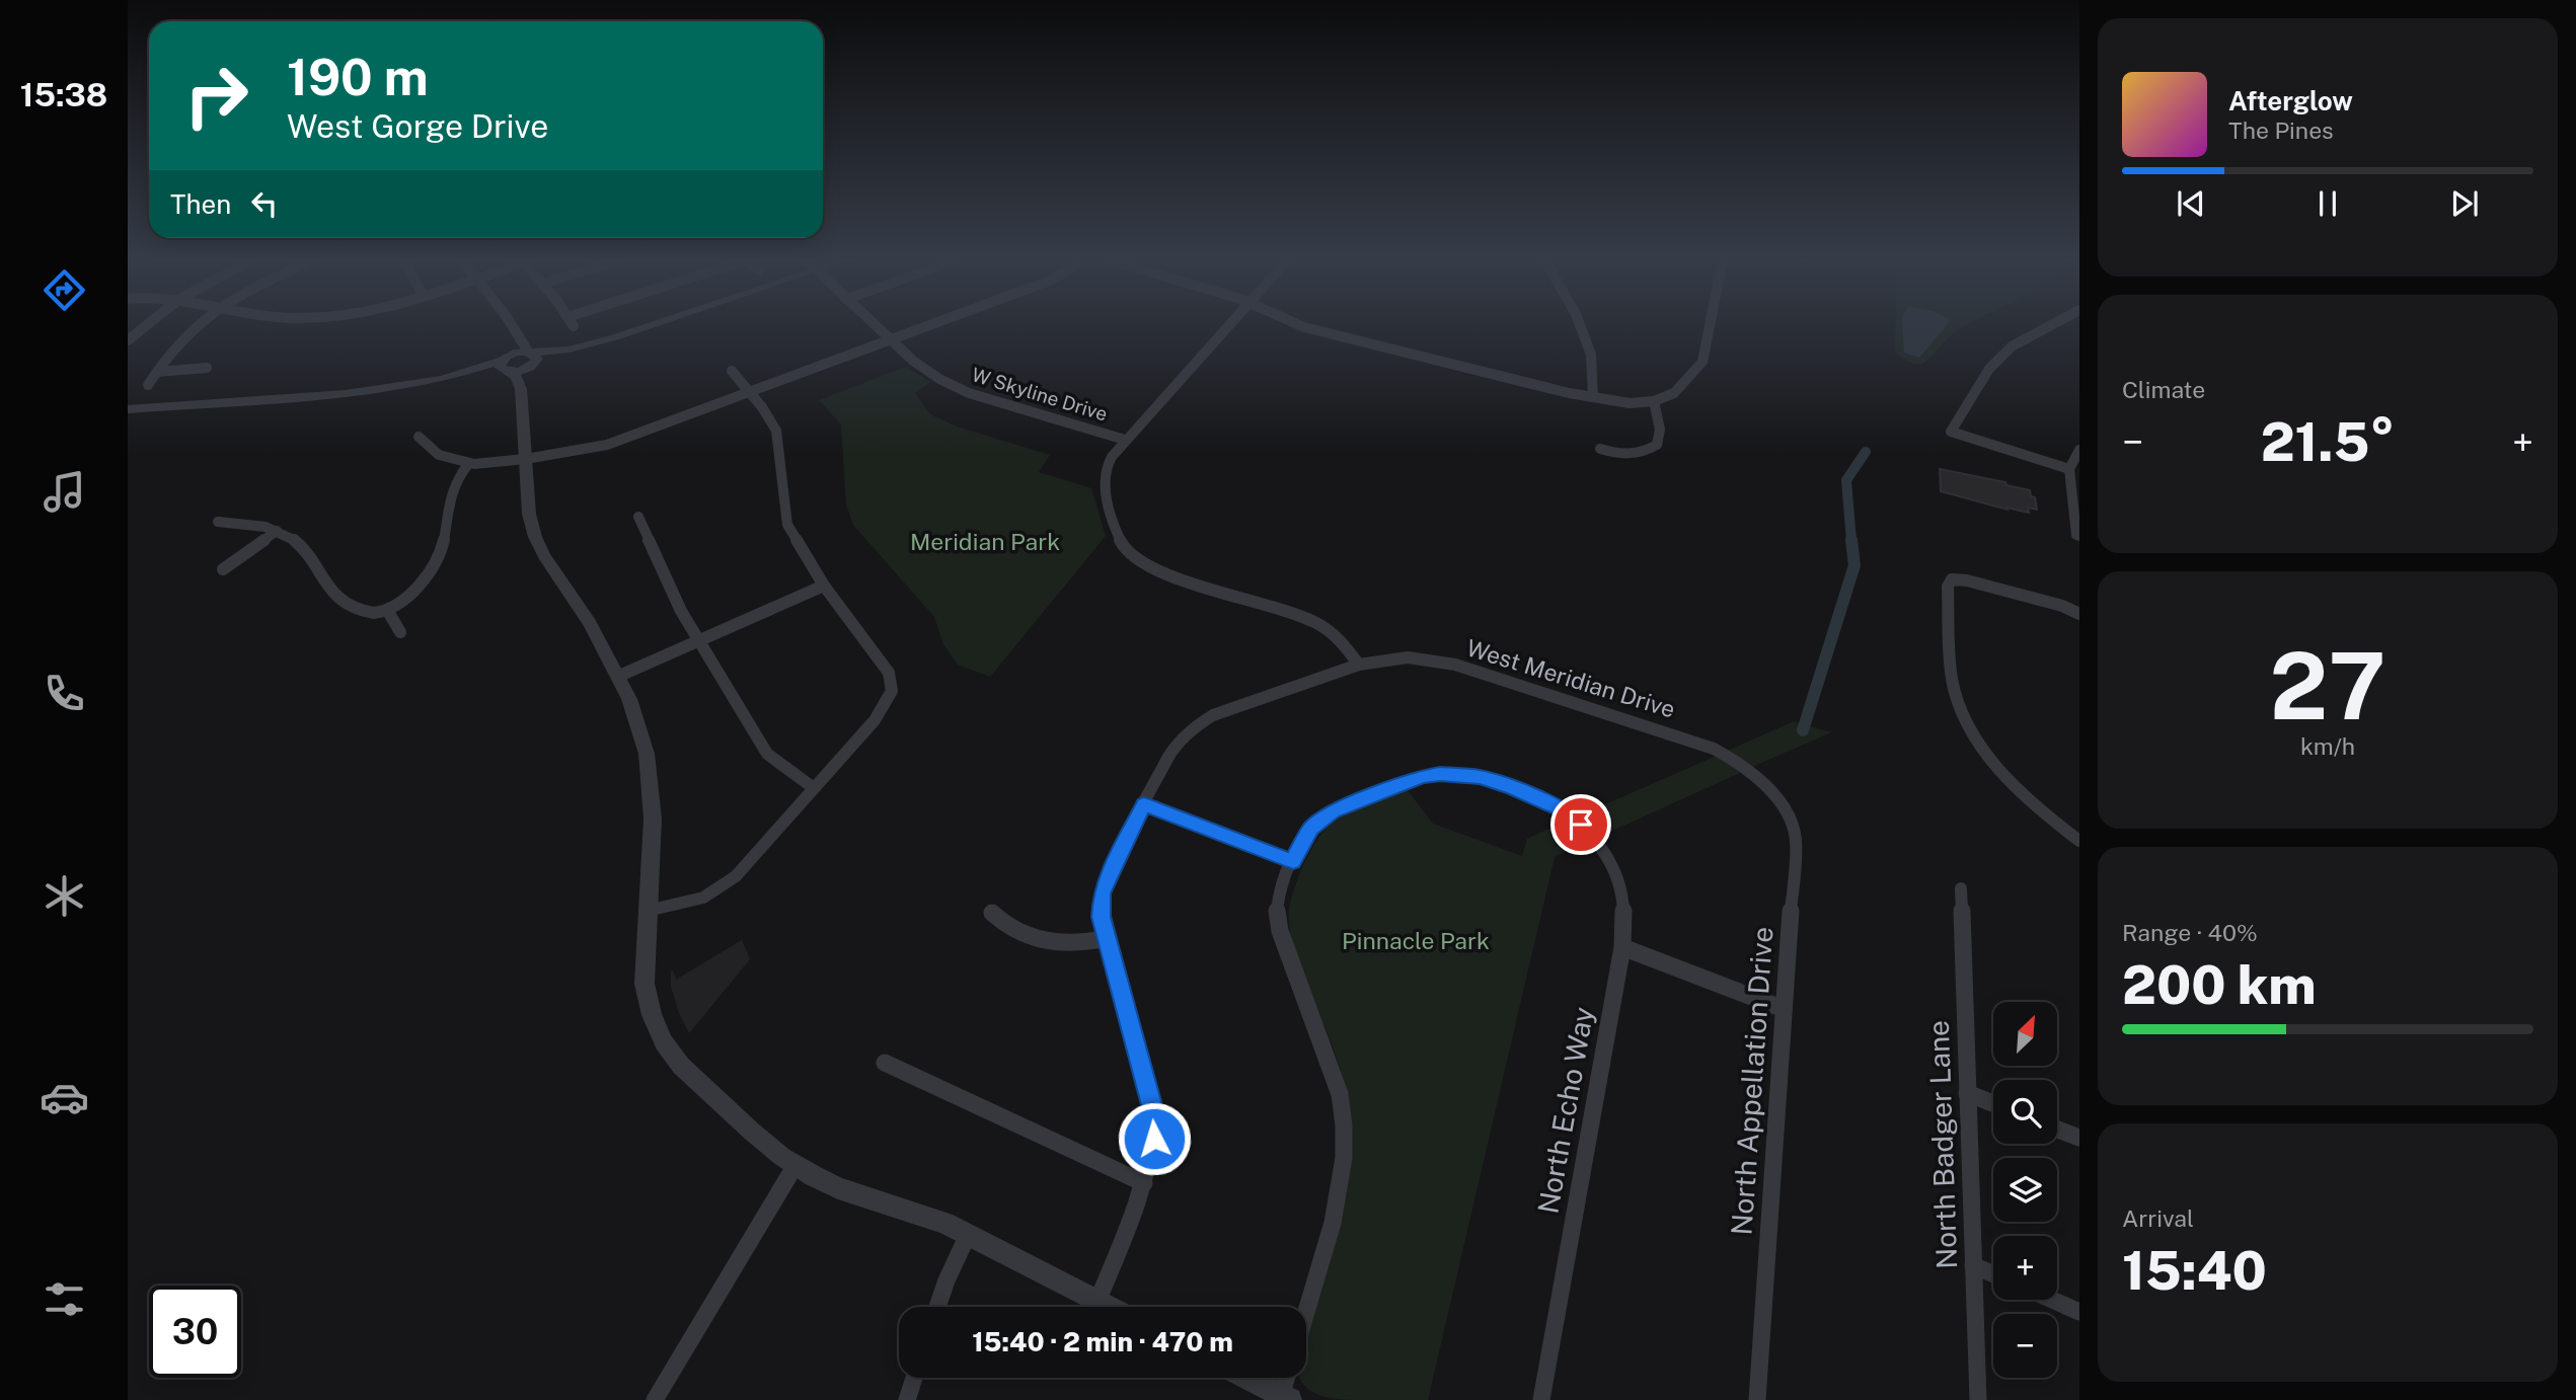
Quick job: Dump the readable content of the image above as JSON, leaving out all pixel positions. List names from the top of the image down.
{
  "streets": {
    "street": [
      "W Skyline Drive",
      "West Meridian Drive",
      "North Appellation Drive",
      "North Echo Way",
      "North Badger Lane"
    ]
  },
  "crossings": [
    ["West Meridian Drive", "North Appellation Drive"]
  ],
  "parks": ["Meridian Park", "Pinnacle Park"],
  "north": "top right",
  "page": {
    "tabs": "15:38",
    "turn": ["190 m", "West Gorge Drive"],
    "song": ["Afterglow", "The Pines"],
    "then": "Then",
    "tile": [
      "Climate",
      ["27", "km/h"],
      ["Range · 40%", "200 km"],
      ["Arrival", "15:40"]
    ],
    "heat": ["−", "21.5°", "+"],
    "map_buttons": ["+", "−"],
    "limit": "30",
    "trip": "15:40 · 2 min · 470 m"
  }
}
